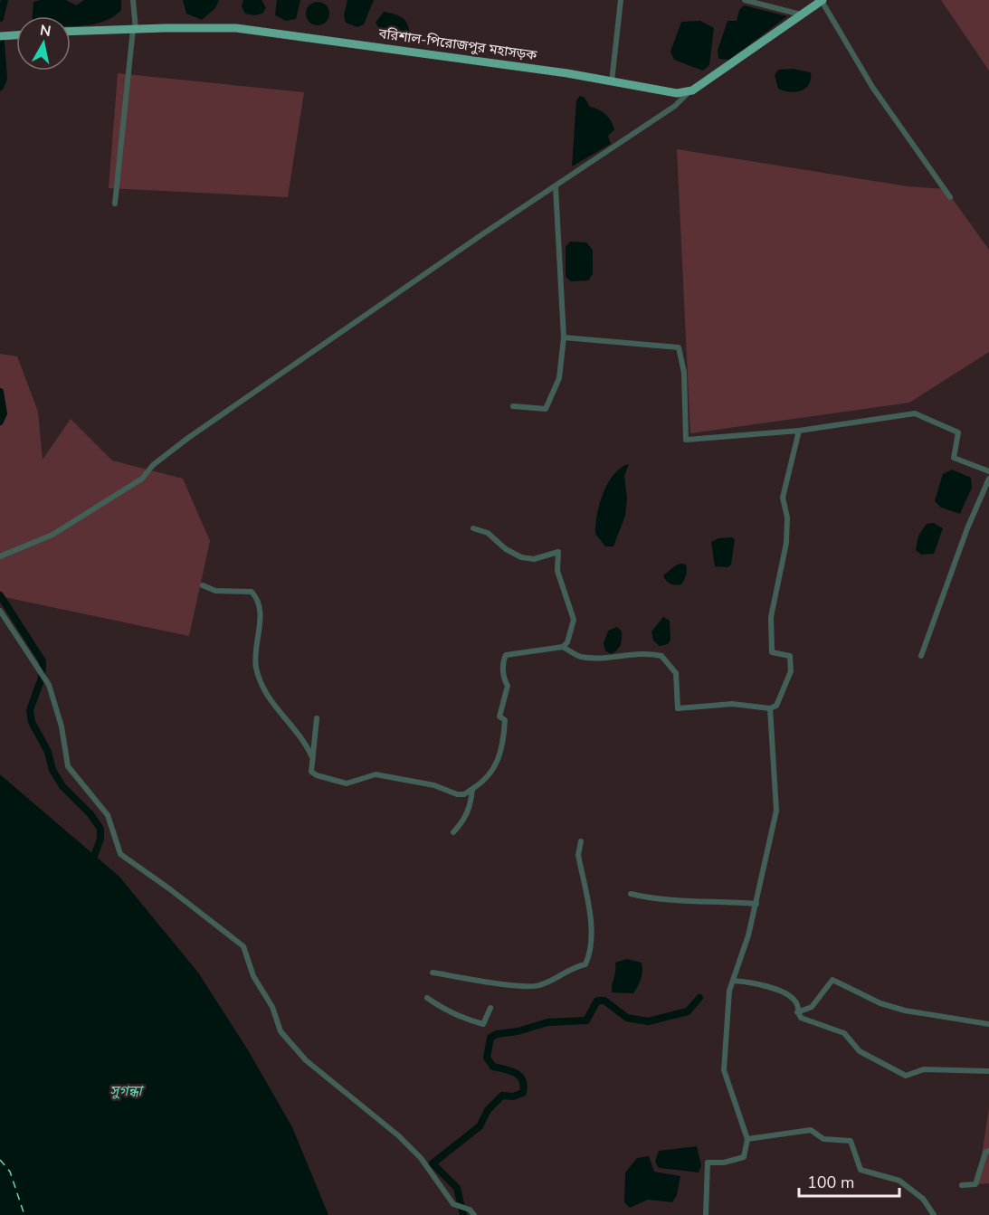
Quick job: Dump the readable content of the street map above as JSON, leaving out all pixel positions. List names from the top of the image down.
{
  "streets": {
    "highway": ["বরিশাল-পিরোজপুর মহাসড়ক"]
  },
  "water": ["সুগন্ধা"],
  "scale_bar": "100 m",
  "north": "top"
}
